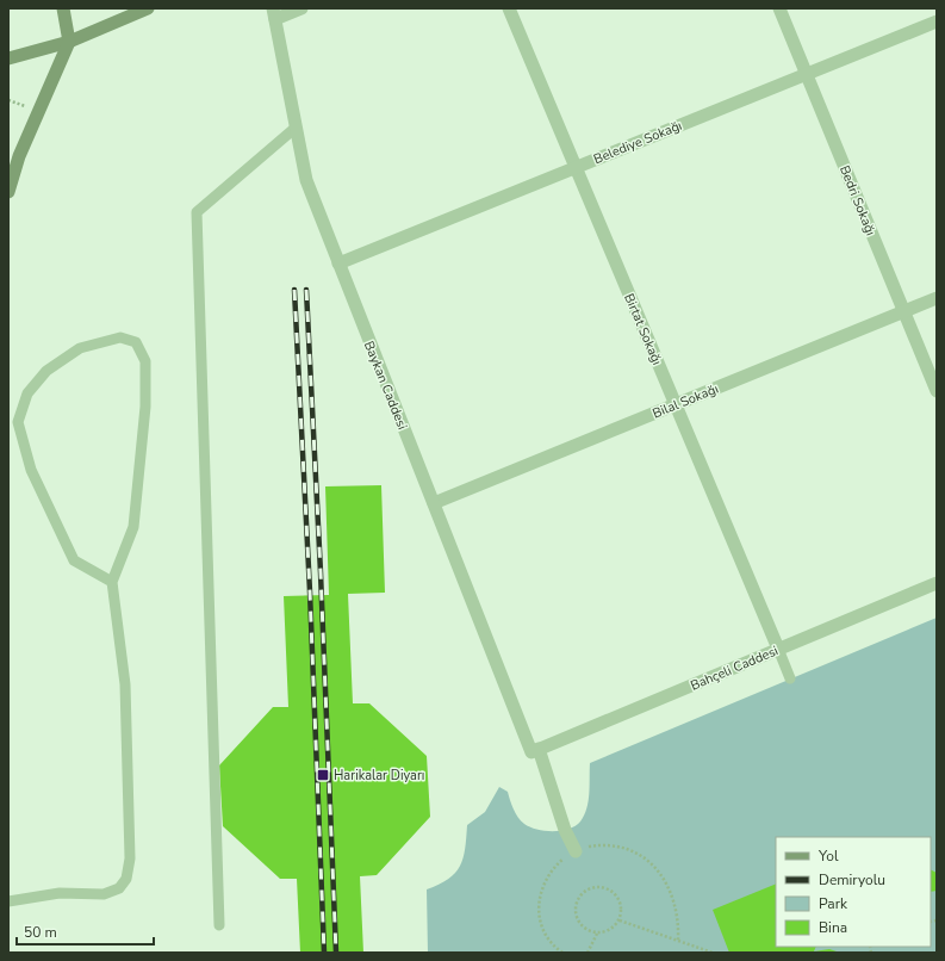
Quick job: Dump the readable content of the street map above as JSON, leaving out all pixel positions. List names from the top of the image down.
{
  "streets": {
    "street": [
      "Belediye Sokağı",
      "Bedri Sokağı",
      "Birtat Sokağı",
      "Baykan Caddesi",
      "Bilal Sokağı",
      "Bahçeli Caddesi"
    ]
  },
  "crossings": [
    ["Belediye Sokağı", "Bedri Sokağı"],
    ["Belediye Sokağı", "Birtat Sokağı"],
    ["Belediye Sokağı", "Baykan Caddesi"],
    ["Bedri Sokağı", "Bilal Sokağı"],
    ["Birtat Sokağı", "Bilal Sokağı"],
    ["Birtat Sokağı", "Bahçeli Caddesi"],
    ["Baykan Caddesi", "Bilal Sokağı"],
    ["Baykan Caddesi", "Bahçeli Caddesi"]
  ],
  "places": {
    "transit": ["Harikalar Diyarı"]
  },
  "legend": [
    "Yol",
    "Demiryolu",
    "Park",
    "Bina"
  ],
  "scale_bar": "50 m"
}
